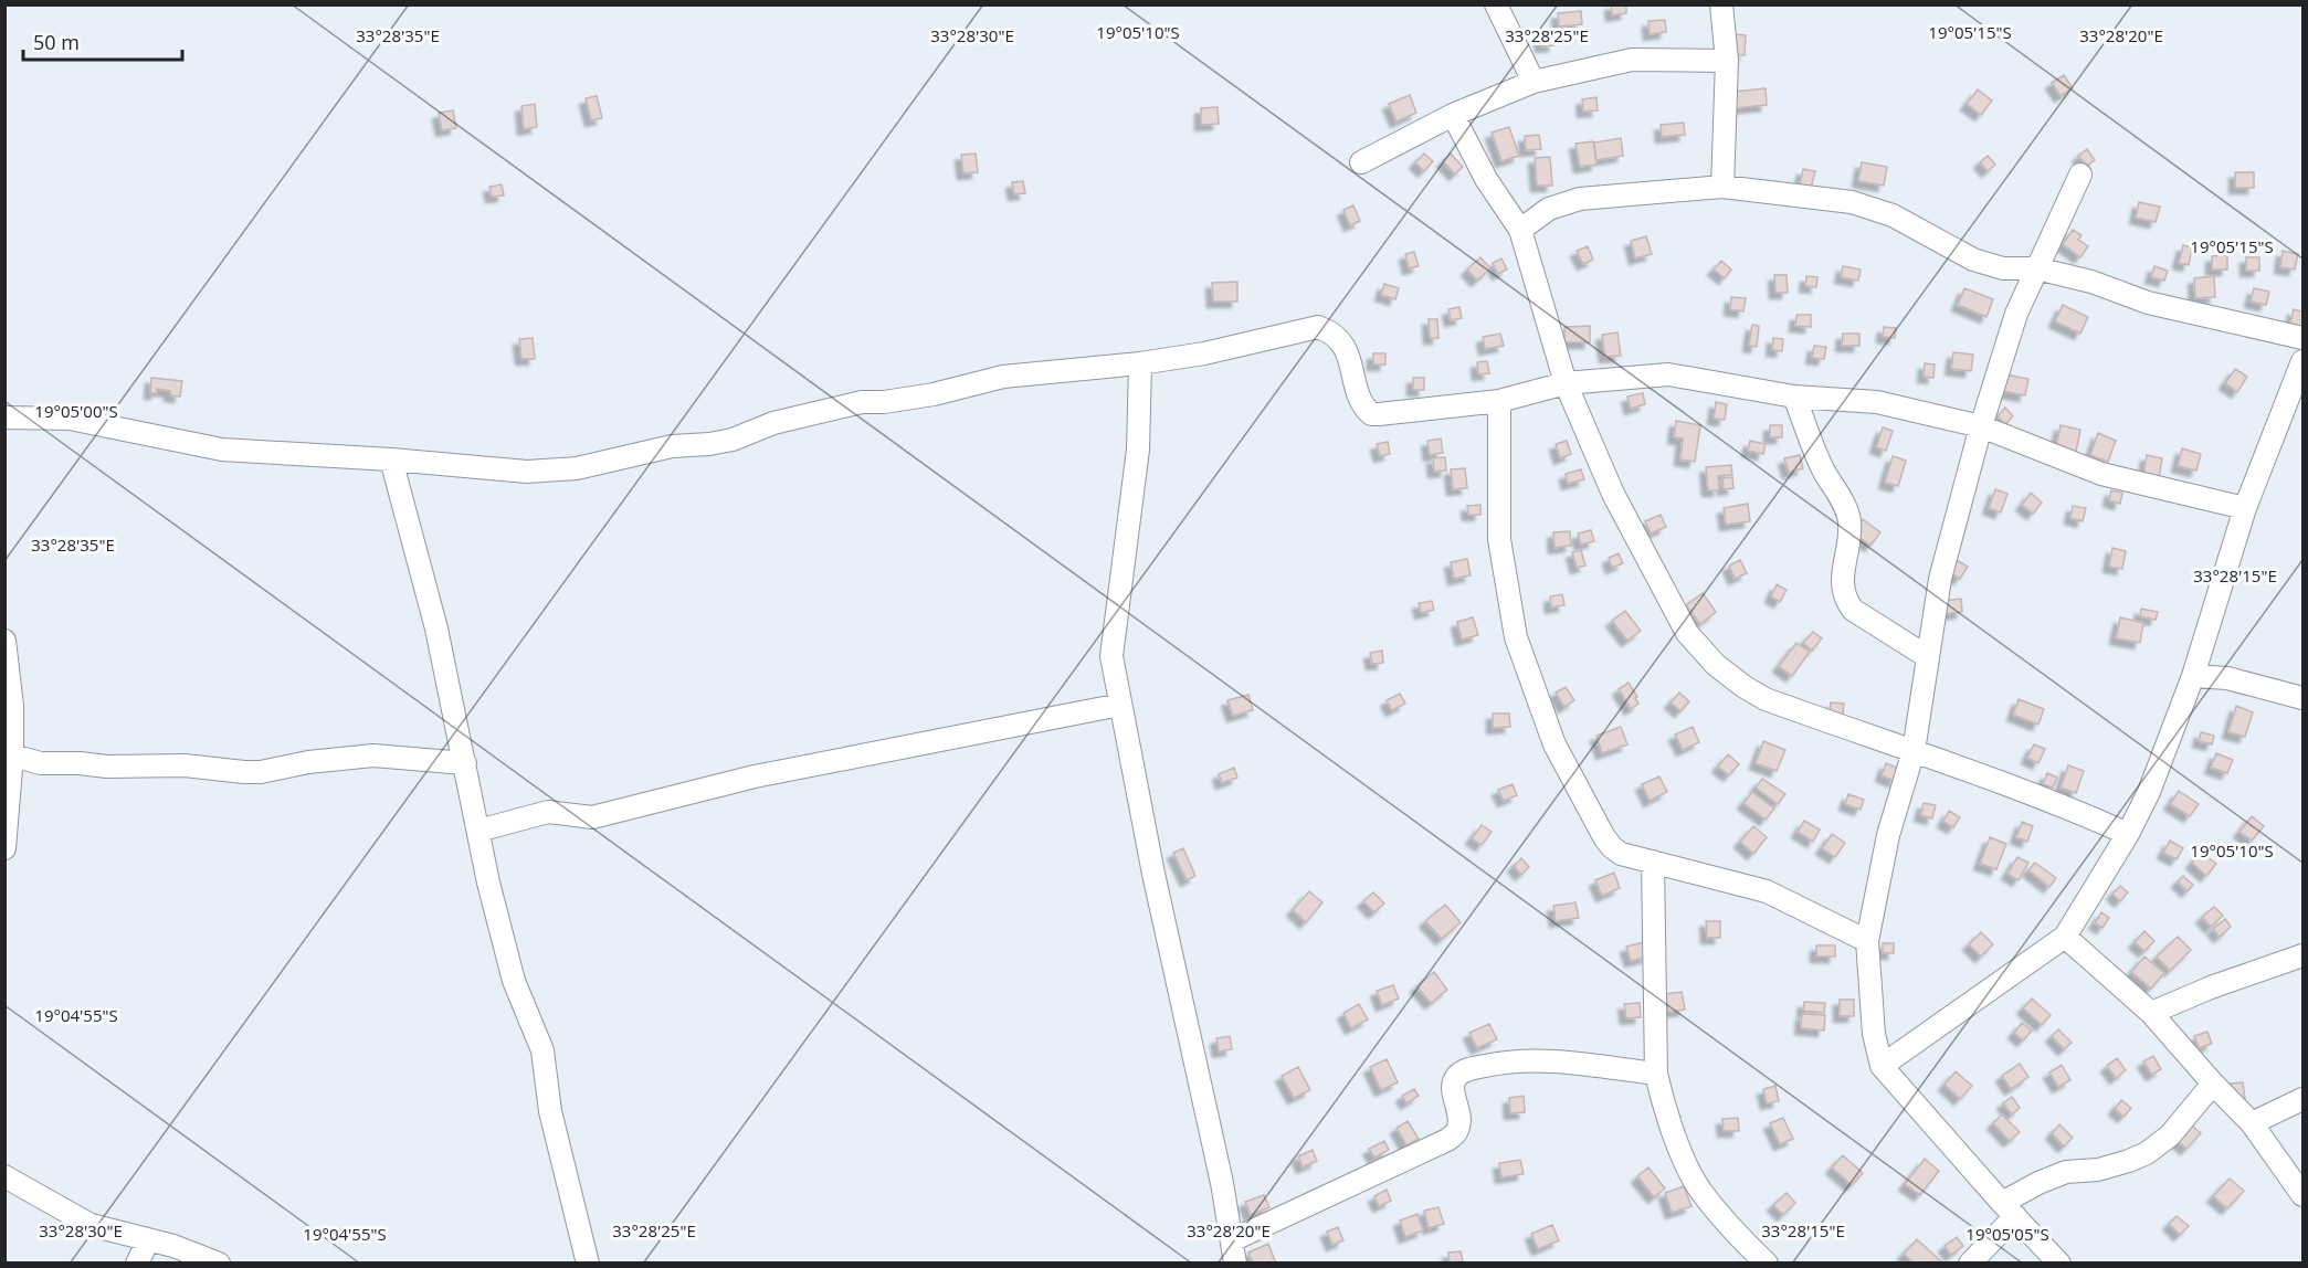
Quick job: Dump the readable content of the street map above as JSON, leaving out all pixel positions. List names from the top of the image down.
{
  "scale_bar": "50 m",
  "coordinates": [
    "19°05'15\"S",
    "19°05'10\"S",
    "33°28'35\"E",
    "33°28'30\"E",
    "33°28'25\"E",
    "33°28'20\"E",
    "19°05'00\"S",
    "33°28'15\"E",
    "19°04'55\"S",
    "19°05'05\"S"
  ]
}
